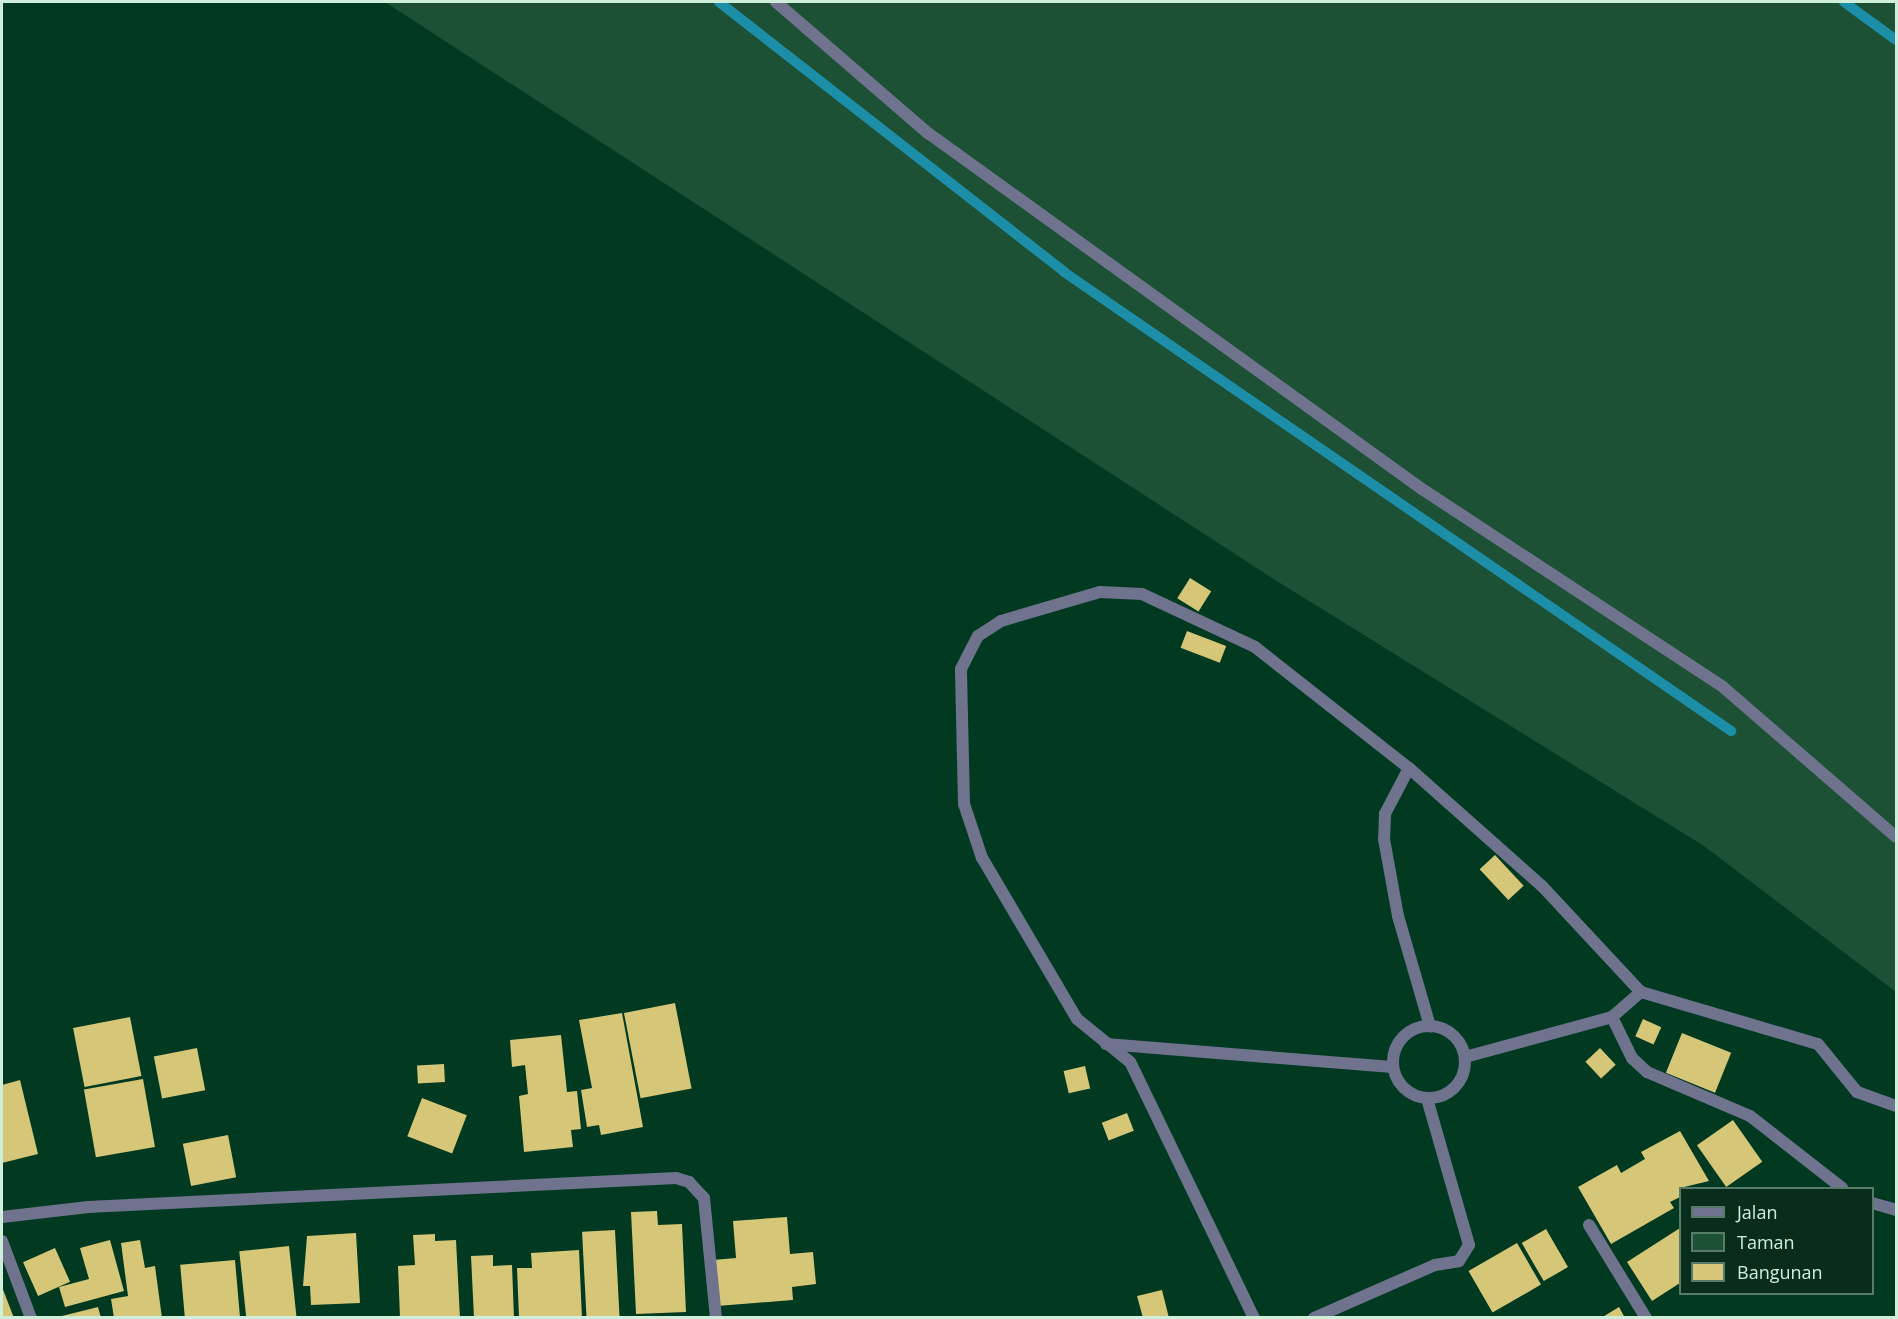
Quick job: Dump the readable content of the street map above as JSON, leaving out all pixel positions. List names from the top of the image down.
{
  "legend": ["Jalan", "Taman", "Bangunan"]
}
